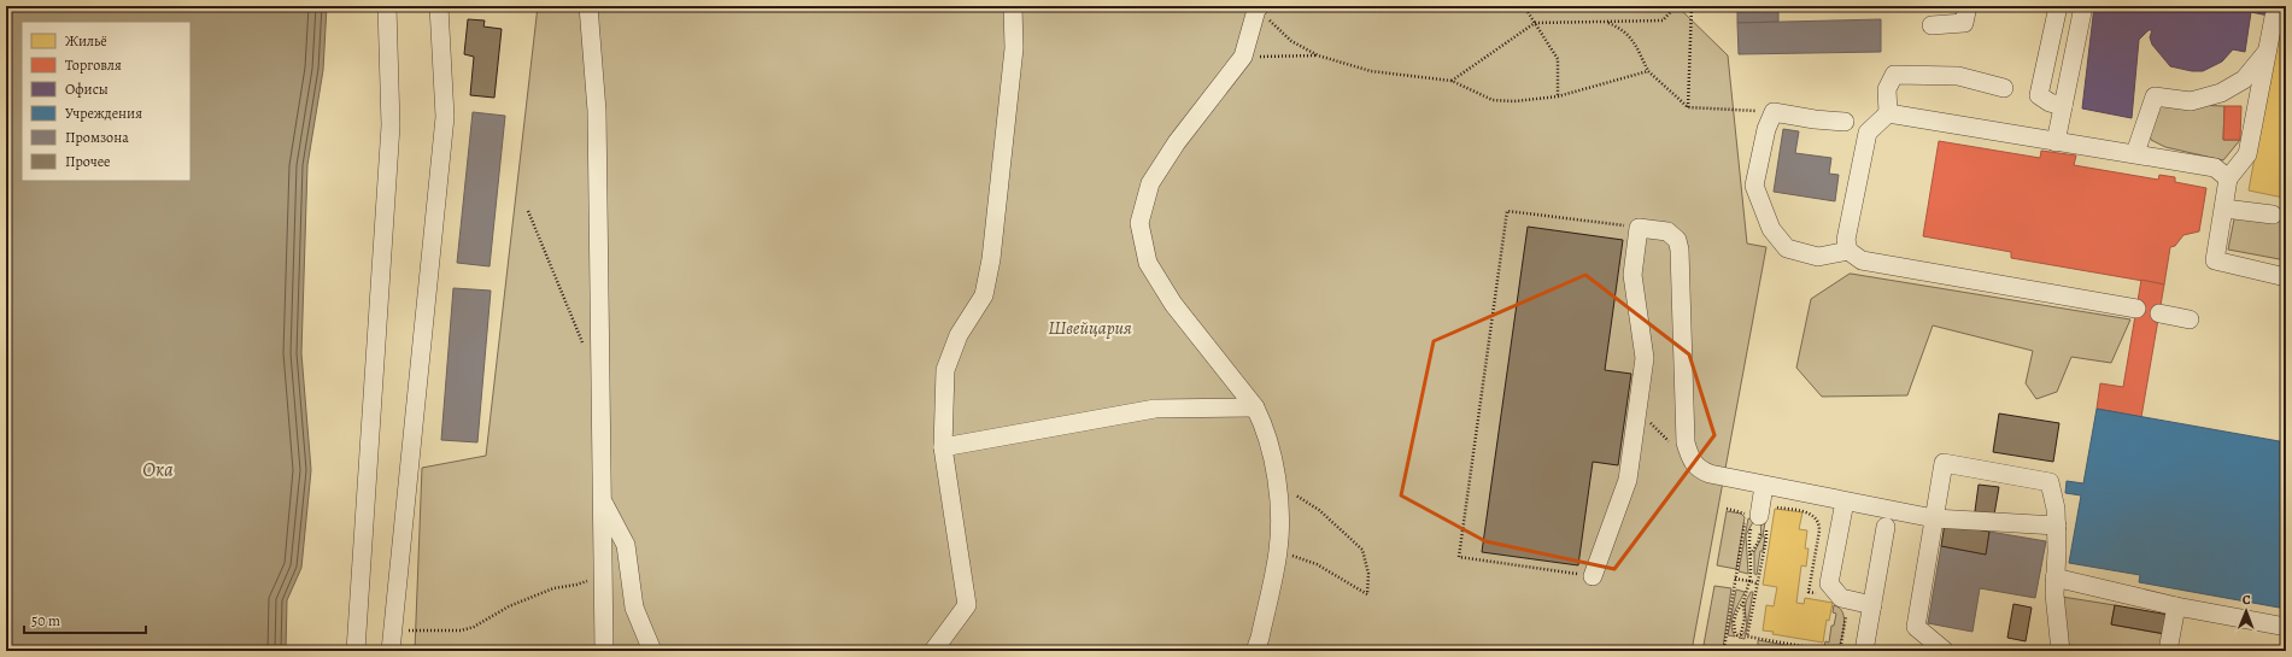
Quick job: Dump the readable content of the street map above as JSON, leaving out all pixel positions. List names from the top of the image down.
{
  "water": ["Ока"],
  "parks": ["Швейцария"],
  "legend": [
    "Жильё",
    "Торговля",
    "Офисы",
    "Учреждения",
    "Промзона",
    "Прочее"
  ],
  "scale_bar": "50 m",
  "north": "top"
}
